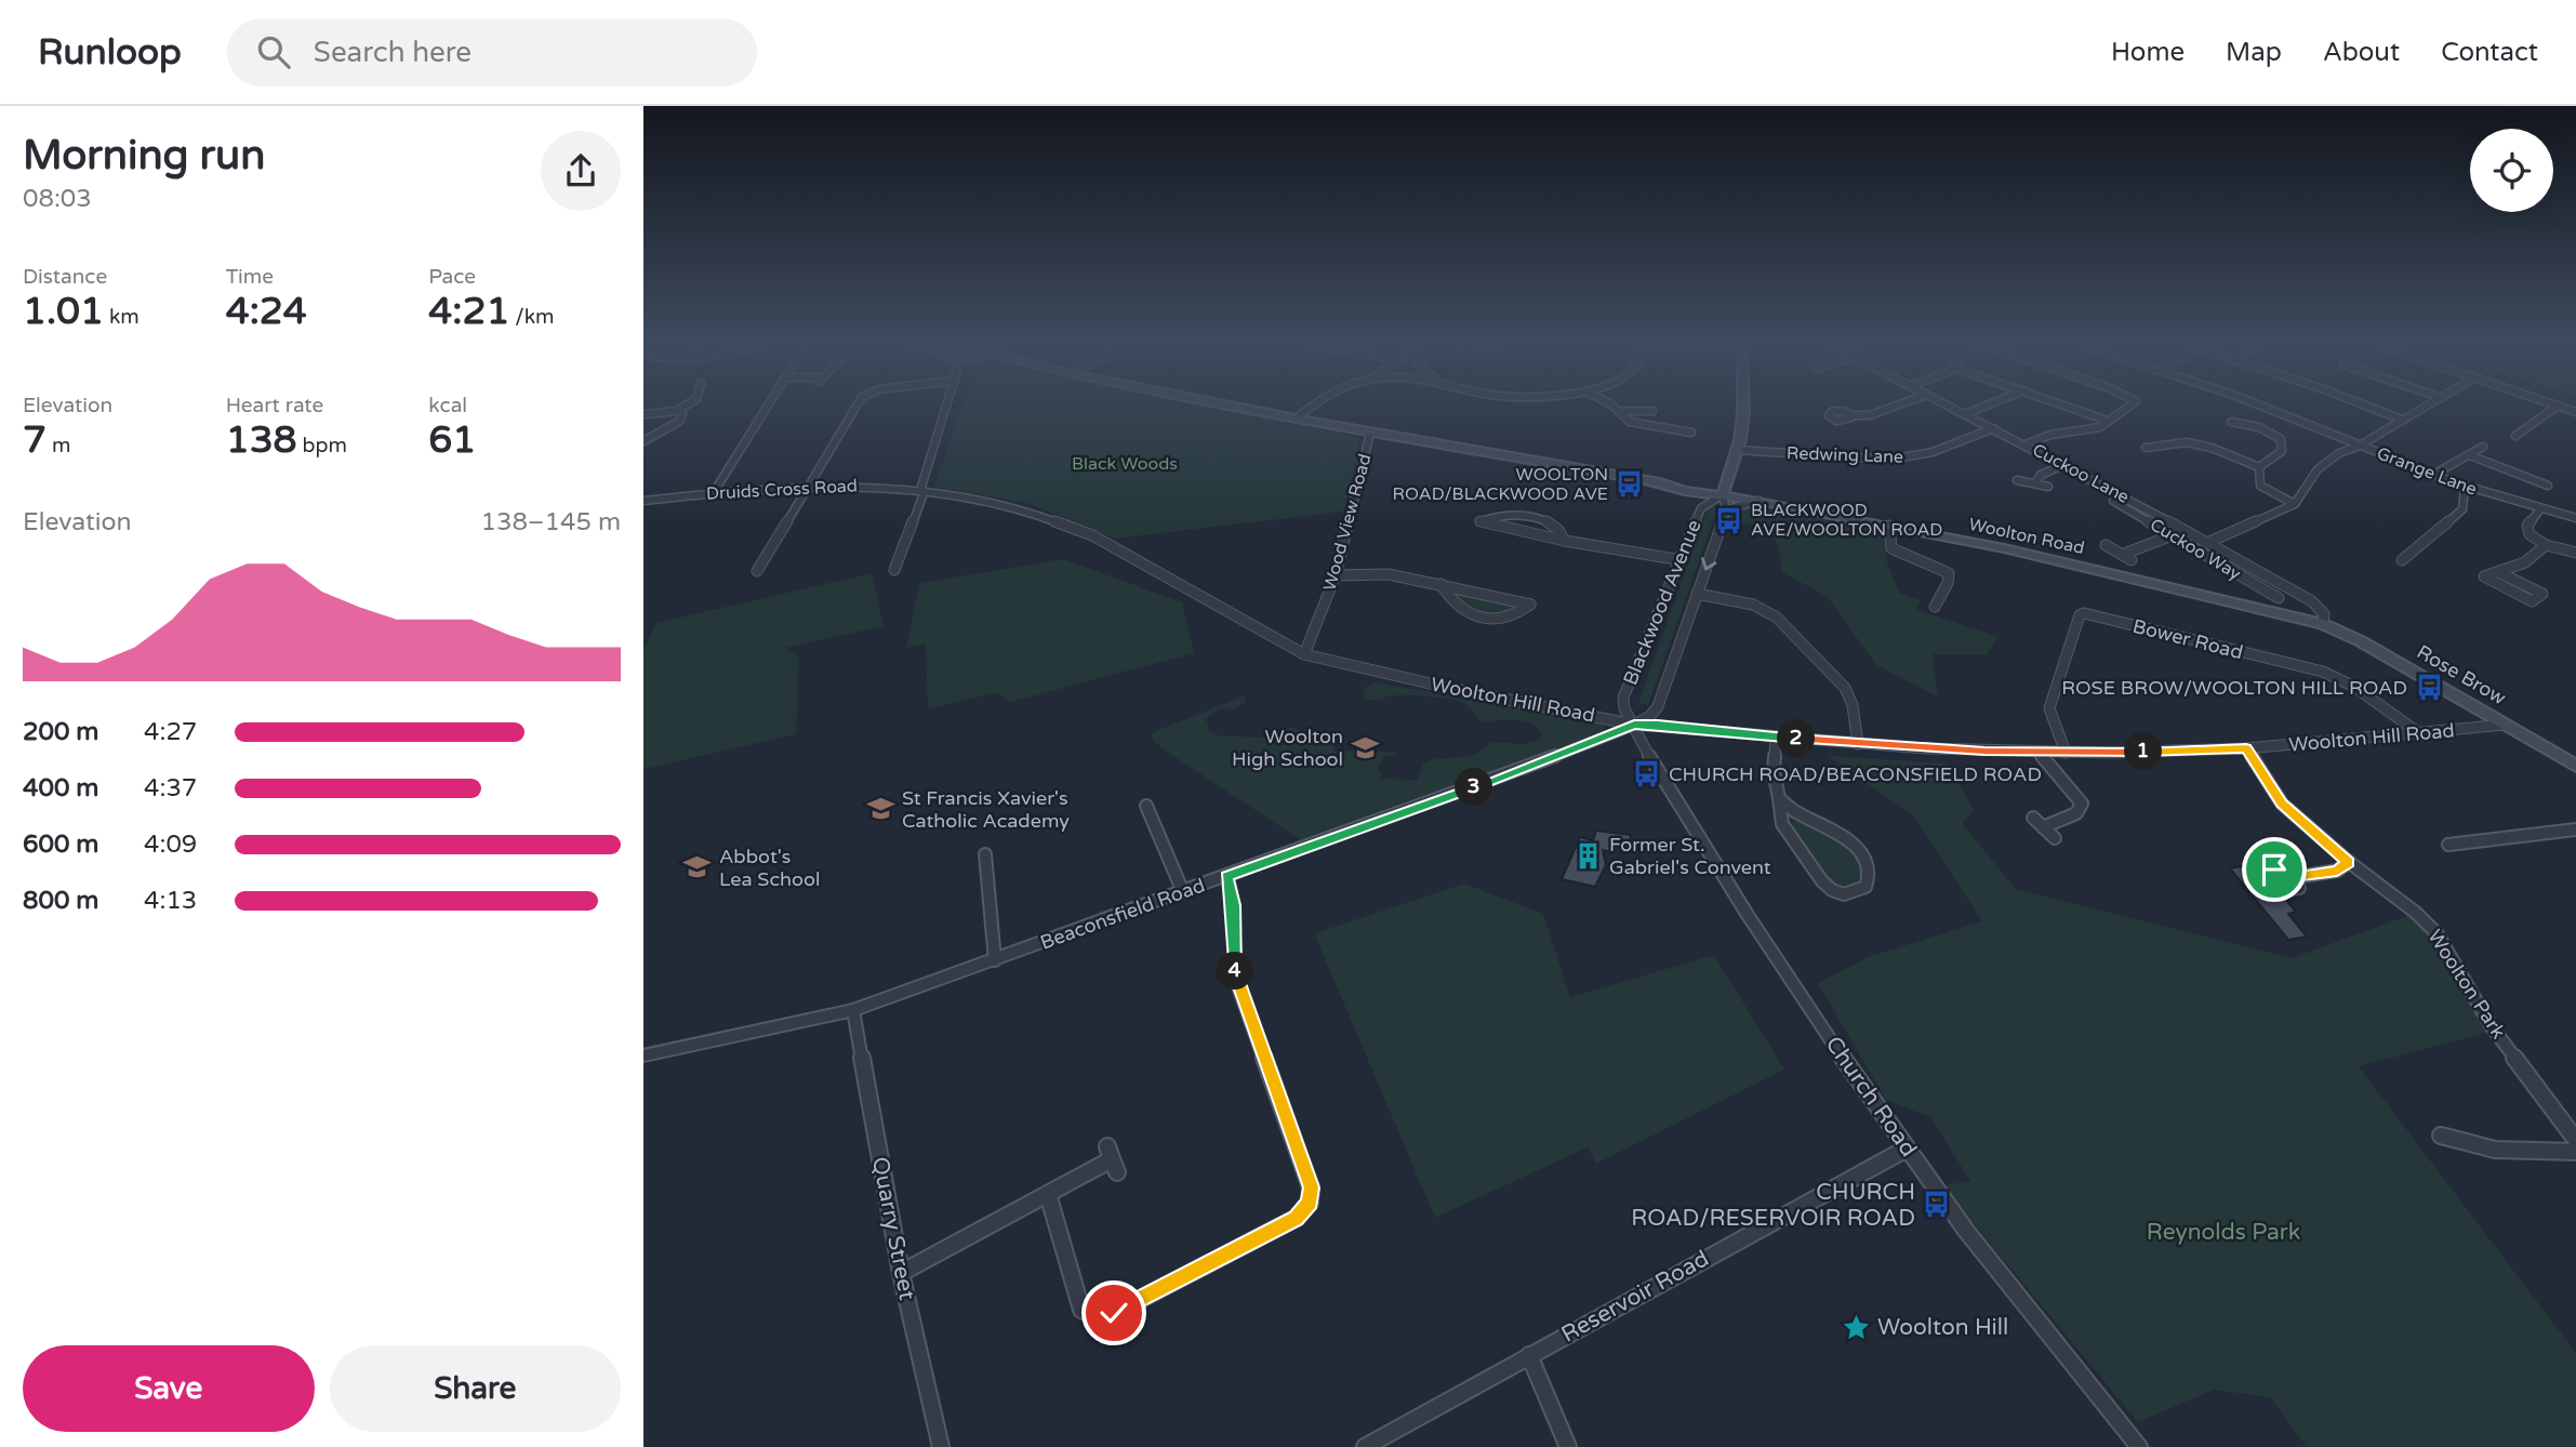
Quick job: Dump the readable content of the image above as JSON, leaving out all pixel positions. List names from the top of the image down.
{
  "streets": {
    "street": [
      "Redwing Lane",
      "Grange Lane",
      "Cuckoo Lane",
      "Druids Cross Road",
      "Wood View Road",
      "Woolton Road",
      "Cuckoo Way",
      "Blackwood Avenue",
      "Bower Road",
      "Rose Brow",
      "Woolton Hill Road",
      "Beaconsfield Road",
      "Woolton Park",
      "Church Road",
      "Quarry Street",
      "Reservoir Road"
    ]
  },
  "crossings": [
    ["Redwing Lane", "Cuckoo Lane"],
    ["Cuckoo Lane", "Woolton Road"],
    ["Cuckoo Lane", "Rose Brow"],
    ["Druids Cross Road", "Woolton Hill Road"],
    ["Wood View Road", "Woolton Road"],
    ["Wood View Road", "Woolton Hill Road"],
    ["Woolton Road", "Blackwood Avenue"],
    ["Woolton Road", "Rose Brow"],
    ["Blackwood Avenue", "Woolton Hill Road"],
    ["Blackwood Avenue", "Beaconsfield Road"],
    ["Blackwood Avenue", "Church Road"],
    ["Bower Road", "Woolton Hill Road"],
    ["Rose Brow", "Woolton Hill Road"],
    ["Woolton Hill Road", "Beaconsfield Road"],
    ["Woolton Hill Road", "Woolton Park"],
    ["Woolton Hill Road", "Church Road"],
    ["Beaconsfield Road", "Church Road"],
    ["Beaconsfield Road", "Quarry Street"],
    ["Church Road", "Reservoir Road"]
  ],
  "parks": ["Black Woods", "Reynolds Park"],
  "places": {
    "bus stop": [
      "WOOLTON ROAD/BLACKWOOD AVE",
      "BLACKWOOD AVE/WOOLTON ROAD",
      "ROSE BROW/WOOLTON HILL ROAD",
      "CHURCH ROAD/BEACONSFIELD ROAD",
      "CHURCH ROAD/RESERVOIR ROAD"
    ],
    "school or university": ["Woolton High School", "St Francis Xavier's Catholic Academy", "Abbot's Lea School"],
    "building": ["Former St. Gabriel's Convent"],
    "place": ["Woolton Hill"]
  },
  "page": {
    "header": "Runloop",
    "search": "Search here",
    "nav": [
      "Home",
      "Map",
      "About",
      "Contact"
    ],
    "heading": ["Morning run", "08:03"],
    "stats": [
      ["Distance", "1.01 km"],
      ["Time", "4:24"],
      ["Pace", "4:21 /km"],
      ["Elevation", "7 m"],
      ["Heart rate", "138 bpm"],
      ["kcal", "61"]
    ],
    "chart": ["Elevation", "138–145 m"],
    "list": [
      {
        "name": "200 m",
        "note": "4:27"
      },
      {
        "name": "400 m",
        "note": "4:37"
      },
      {
        "name": "600 m",
        "note": "4:09"
      },
      {
        "name": "800 m",
        "note": "4:13"
      }
    ],
    "pins": [
      "2",
      "1",
      "3",
      "4"
    ],
    "buttons": ["Save", "Share"]
  }
}
